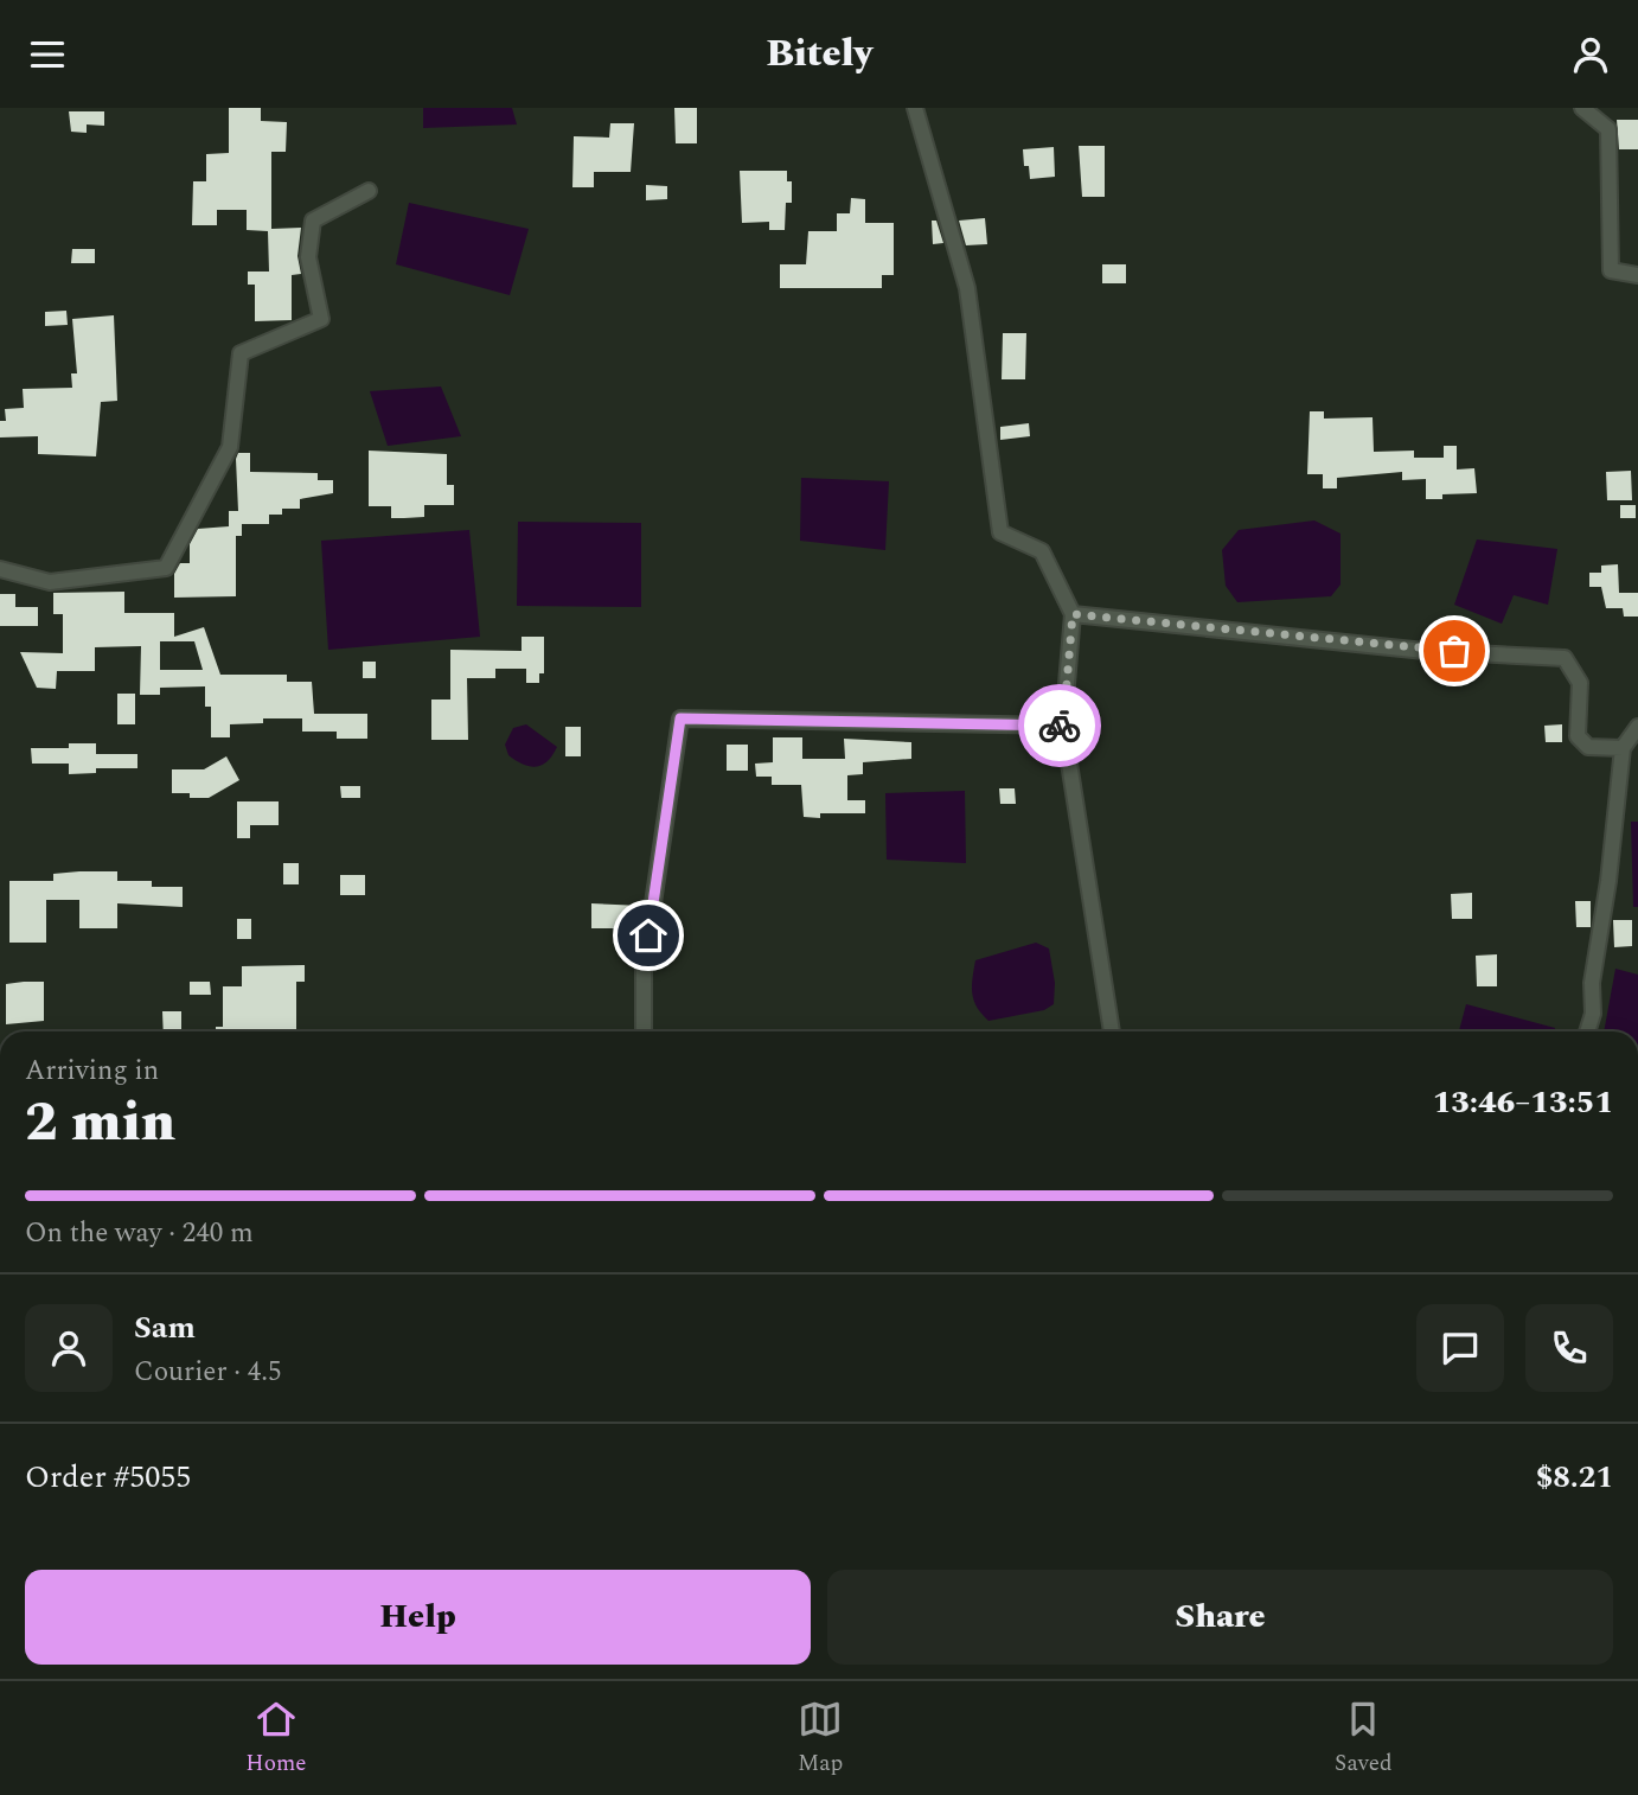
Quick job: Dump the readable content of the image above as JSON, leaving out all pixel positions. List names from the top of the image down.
{
  "page": {
    "header": "Bitely",
    "heading": ["2 min", "Arriving in", "13:46–13:51"],
    "panel": [
      "Sam",
      "Courier · 4.5",
      "Order #5055",
      "$8.21"
    ],
    "bar": "On the way · 240 m",
    "buttons": ["Help", "Share"],
    "tabs": ["Home", "Map", "Saved"]
  }
}
